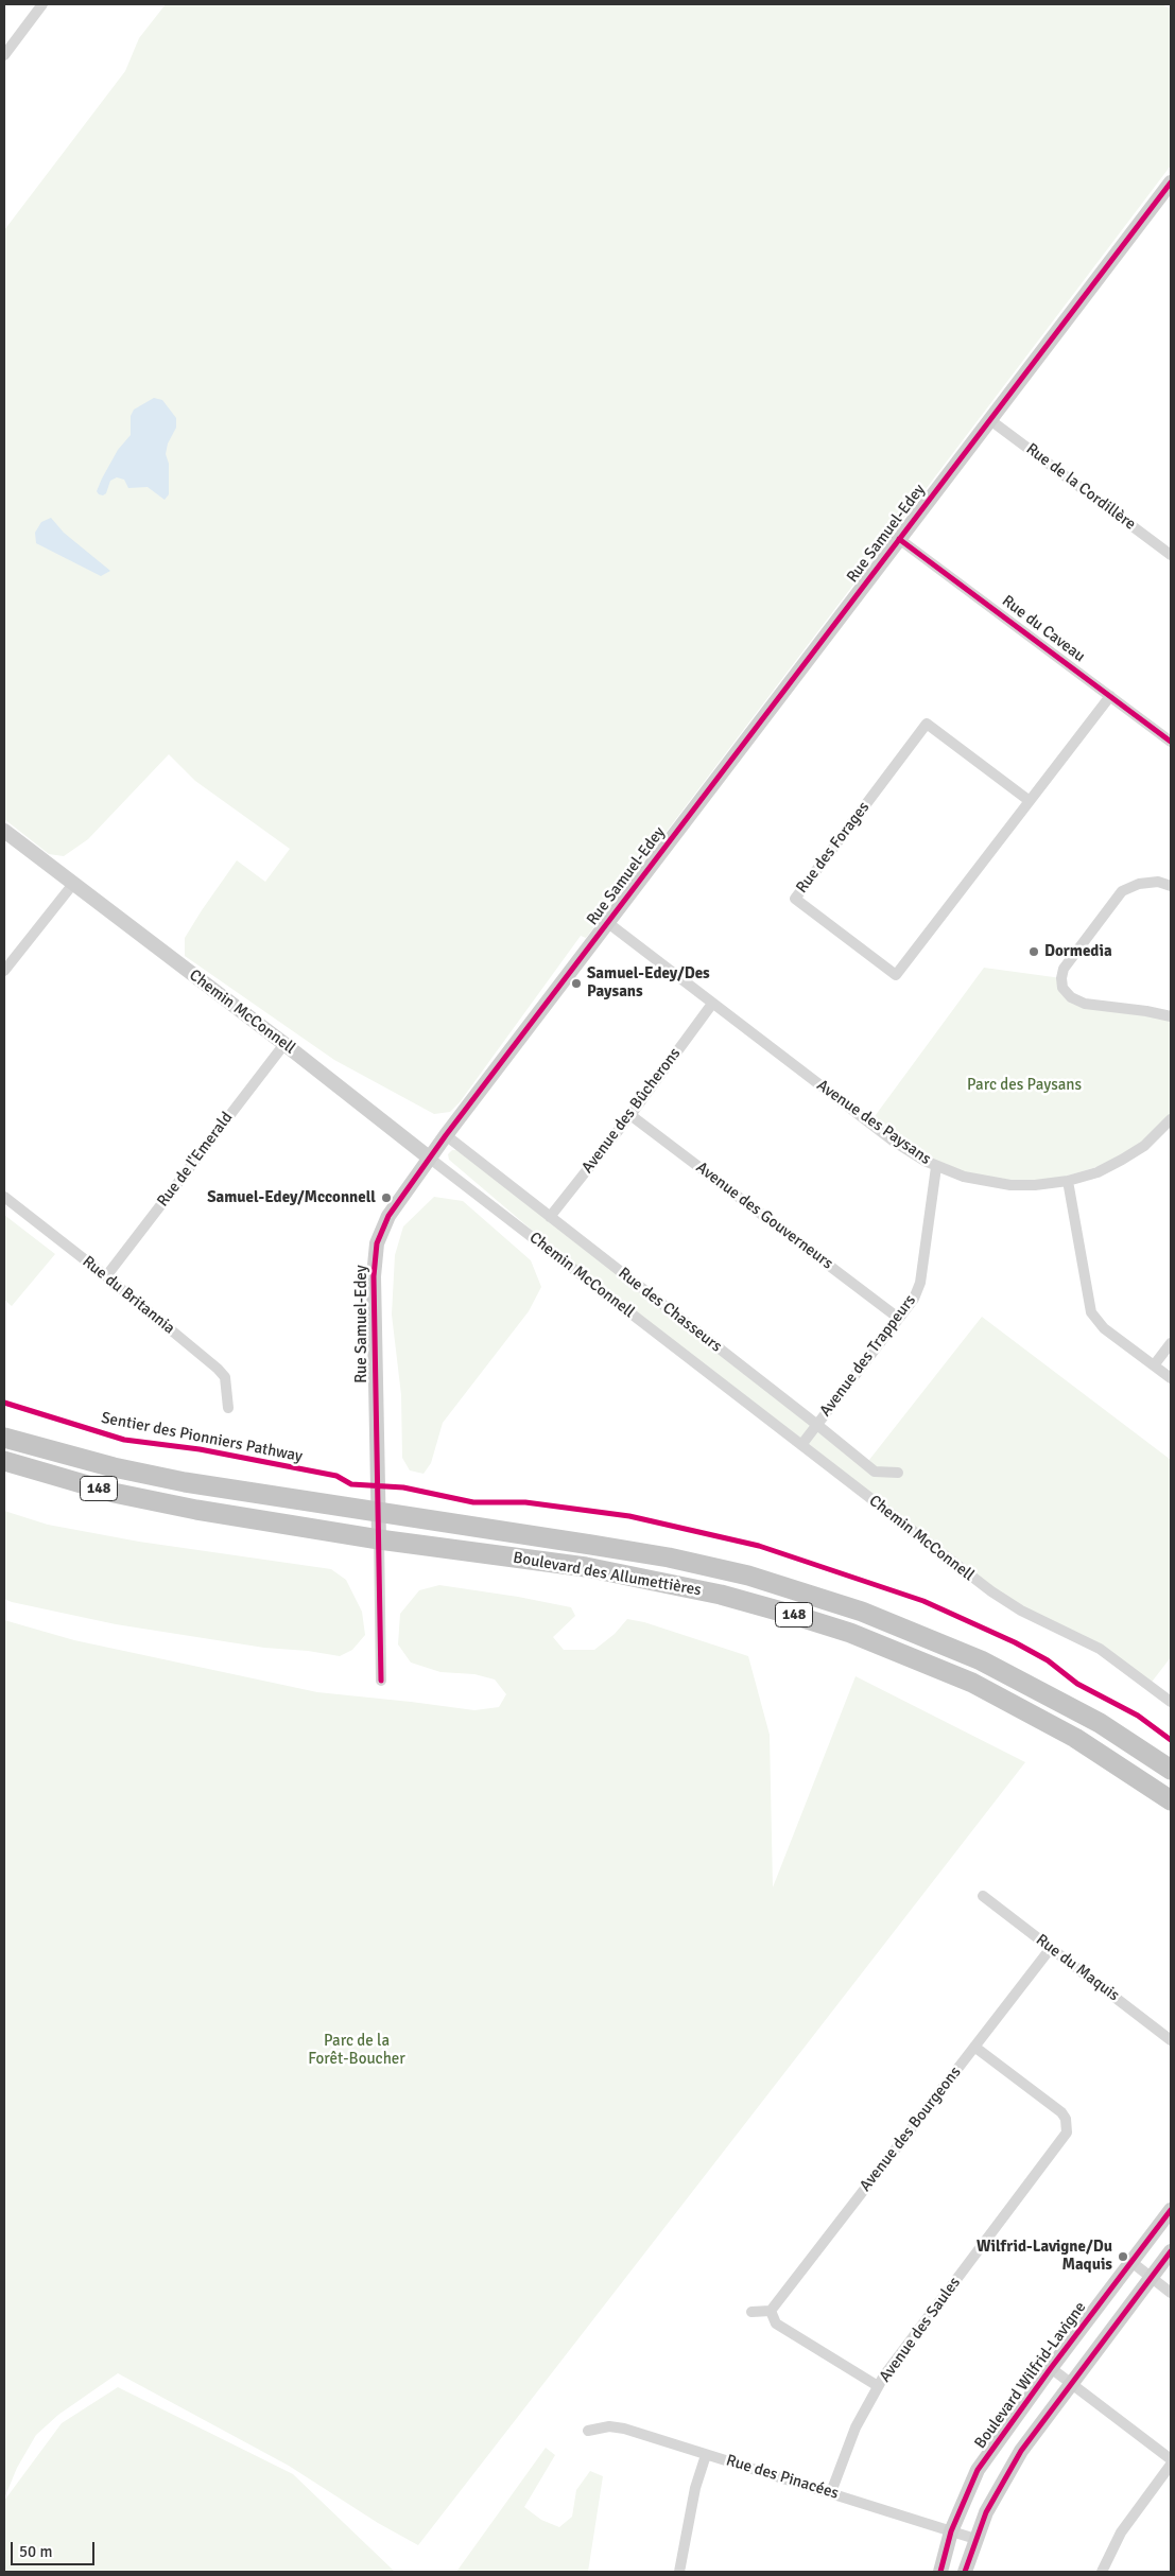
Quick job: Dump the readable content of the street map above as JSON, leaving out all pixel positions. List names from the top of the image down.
{
  "streets": {
    "highway": ["148", "Boulevard des Allumettières"],
    "street": [
      "Rue de la Cordillère",
      "Rue Samuel-Edey",
      "Rue du Caveau",
      "Rue des Forages",
      "Chemin McConnell",
      "Avenue des Bûcherons",
      "Avenue des Paysans",
      "Rue de l'Emerald",
      "Avenue des Gouverneurs",
      "Rue du Britannia",
      "Rue des Chasseurs",
      "Avenue des Trappeurs",
      "Rue du Maquis",
      "Avenue des Bourgeons",
      "Avenue des Saules",
      "Boulevard Wilfrid-Lavigne",
      "Rue des Pinacées"
    ],
    "cycle path": ["Sentier des Pionniers Pathway"]
  },
  "crossings": [
    ["Rue de la Cordillère", "Rue Samuel-Edey"],
    ["Rue Samuel-Edey", "Rue du Caveau"],
    ["Rue Samuel-Edey", "Chemin McConnell"],
    ["Rue Samuel-Edey", "Avenue des Paysans"],
    ["Rue Samuel-Edey", "Rue des Chasseurs"],
    ["Rue Samuel-Edey", "Boulevard des Allumettières"],
    ["Rue du Caveau", "Rue des Forages"],
    ["Chemin McConnell", "Rue de l'Emerald"],
    ["Chemin McConnell", "Avenue des Trappeurs"],
    ["Avenue des Bûcherons", "Avenue des Paysans"],
    ["Avenue des Bûcherons", "Avenue des Gouverneurs"],
    ["Avenue des Bûcherons", "Rue des Chasseurs"],
    ["Avenue des Paysans", "Avenue des Trappeurs"],
    ["Rue de l'Emerald", "Rue du Britannia"],
    ["Avenue des Gouverneurs", "Avenue des Trappeurs"],
    ["Rue des Chasseurs", "Avenue des Trappeurs"],
    ["Rue du Maquis", "Avenue des Bourgeons"],
    ["Avenue des Bourgeons", "Avenue des Saules"],
    ["Avenue des Saules", "Rue des Pinacées"],
    ["Boulevard Wilfrid-Lavigne", "Rue des Pinacées"]
  ],
  "parks": ["Parc des Paysans", "Parc de la Forêt-Boucher"],
  "places": [
    "Dormedia",
    "Samuel-Edey/Des Paysans",
    "Samuel-Edey/Mcconnell",
    "Wilfrid-Lavigne/Du Maquis"
  ],
  "scale_bar": "50 m"
}
